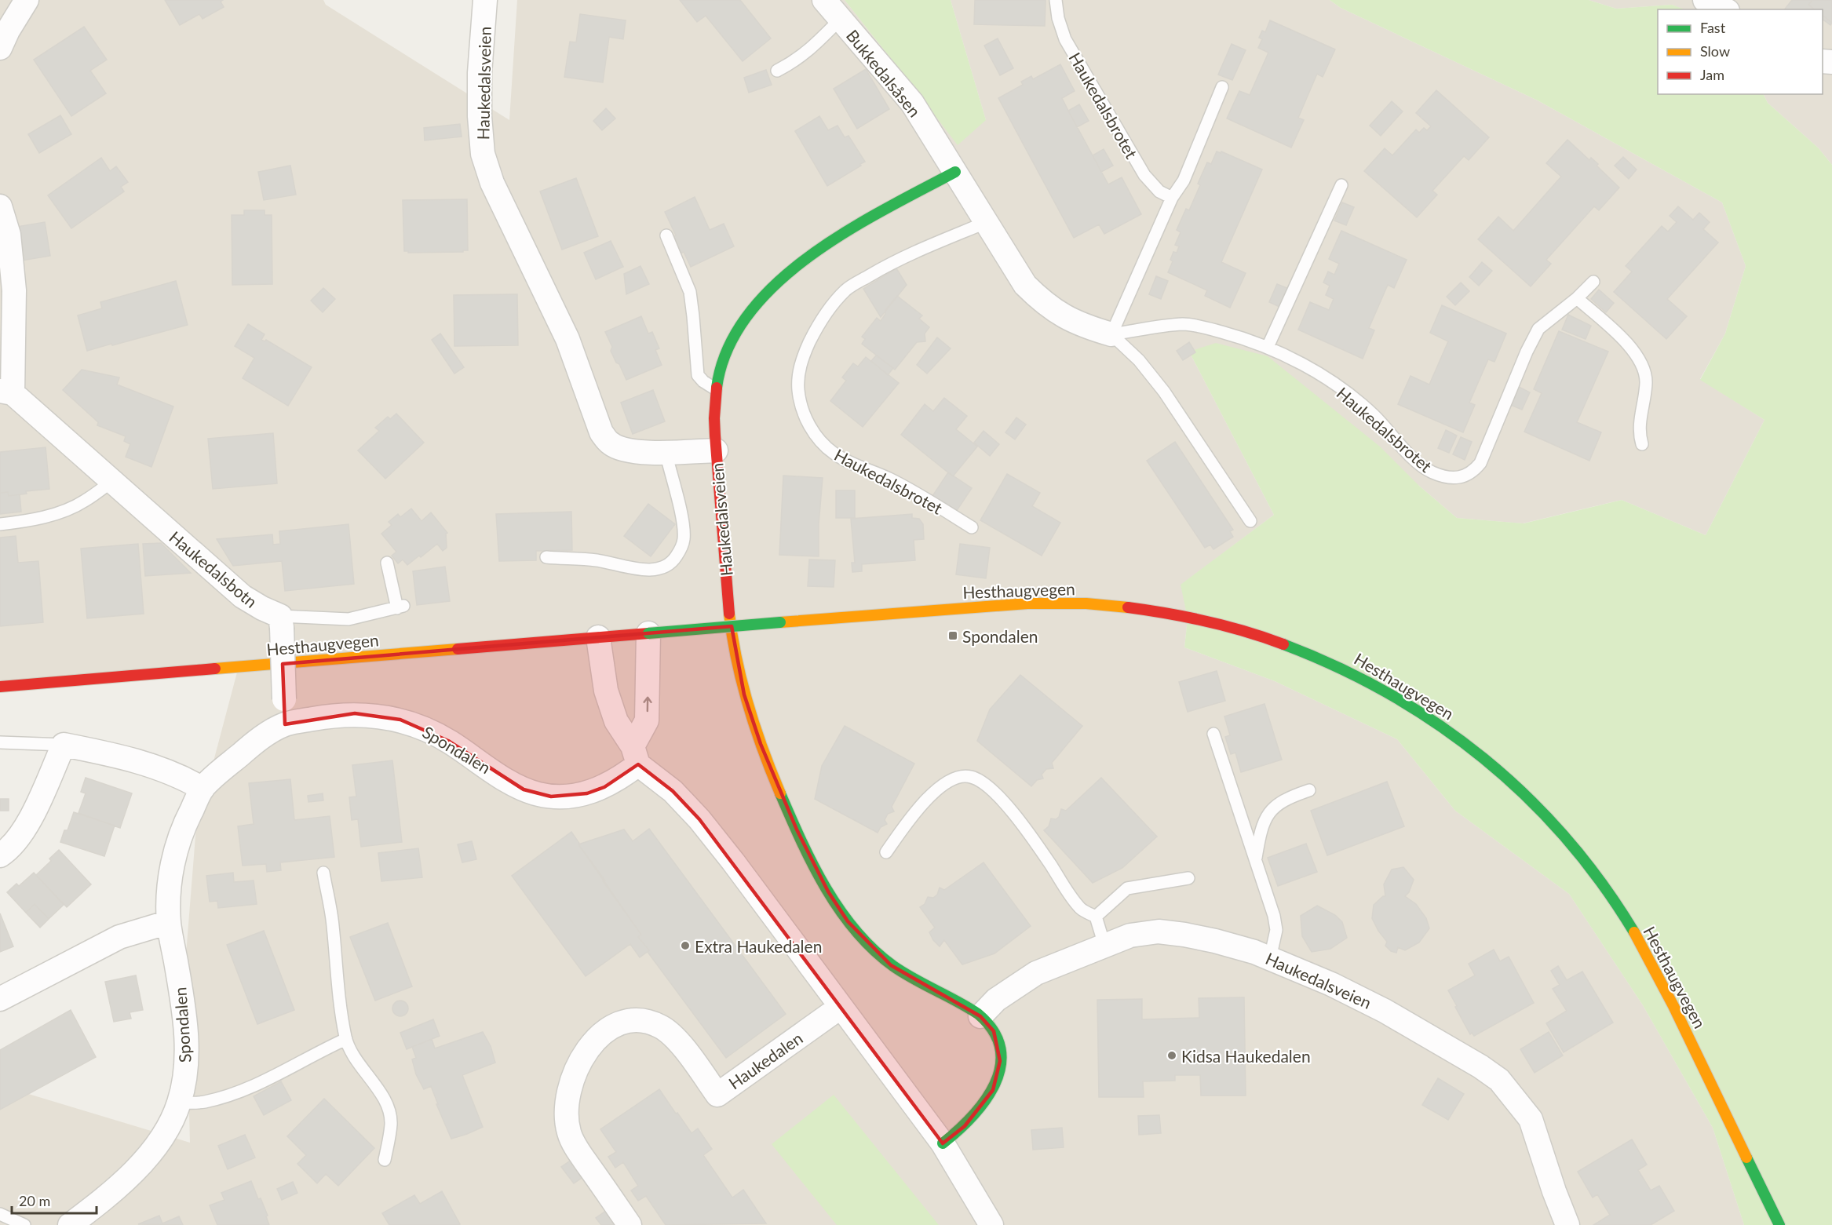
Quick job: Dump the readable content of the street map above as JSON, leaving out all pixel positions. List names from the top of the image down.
{
  "streets": {
    "main road": ["Haukedalsveien", "Hesthaugvegen"],
    "street": [
      "Bukkedalsåsen",
      "Haukedalsbrotet",
      "Haukedalsbotn",
      "Spondalen",
      "Haukedalen"
    ]
  },
  "crossings": [
    ["Bukkedalsåsen", "Haukedalsbrotet"]
  ],
  "places": {
    "transit": ["Spondalen"],
    "other": ["Extra Haukedalen", "Kidsa Haukedalen"]
  },
  "legend": ["Fast", "Slow", "Jam"],
  "scale_bar": "20 m"
}
